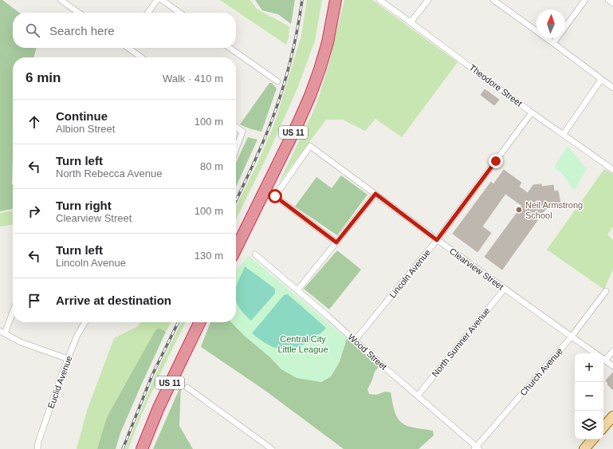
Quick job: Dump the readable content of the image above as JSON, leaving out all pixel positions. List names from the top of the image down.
{
  "streets": {
    "highway": ["US 11"],
    "street": [
      "Theodore Street",
      "Clearview Street",
      "Lincoln Avenue",
      "North Sumner Avenue",
      "Wood Street",
      "Church Avenue",
      "Euclid Avenue"
    ]
  },
  "crossings": [
    ["Theodore Street", "Lincoln Avenue"],
    ["Clearview Street", "Lincoln Avenue"],
    ["Clearview Street", "North Sumner Avenue"],
    ["Clearview Street", "Church Avenue"],
    ["Lincoln Avenue", "Wood Street"],
    ["North Sumner Avenue", "Wood Street"],
    ["Wood Street", "Church Avenue"]
  ],
  "parks": ["Central City Little League"],
  "places": ["Neil Armstrong School"],
  "north": "top",
  "page": {
    "search": "Search here",
    "heading": ["6 min", "Walk · 410 m"],
    "list": [
      ["Continue", "Albion Street", "100 m"],
      ["Turn left", "North Rebecca Avenue", "80 m"],
      ["Turn right", "Clearview Street", "100 m"],
      ["Turn left", "Lincoln Avenue", "130 m"],
      "Arrive at destination"
    ],
    "map_buttons": ["+", "−"]
  }
}
